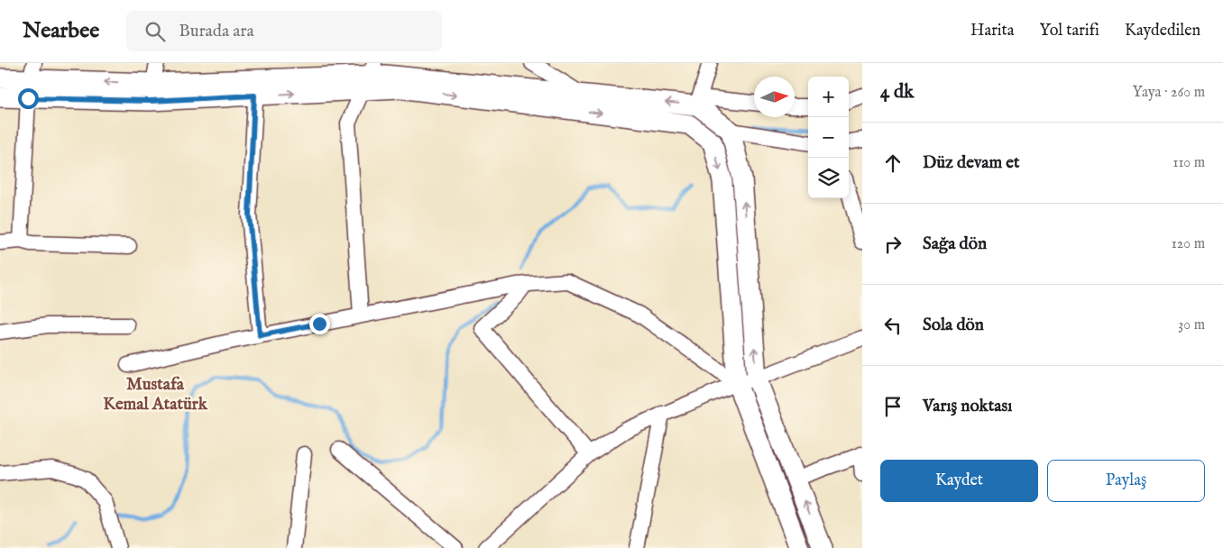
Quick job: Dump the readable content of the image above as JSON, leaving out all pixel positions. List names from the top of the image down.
{
  "districts": ["Mustafa Kemal Atatürk"],
  "north": "right",
  "page": {
    "header": "Nearbee",
    "search": "Burada ara",
    "nav": ["Harita", "Yol tarifi", "Kaydedilen"],
    "heading": ["4 dk", "Yaya · 260 m"],
    "map_buttons": ["+", "−"],
    "list": [
      ["Düz devam et", "110 m"],
      ["Sağa dön", "120 m"],
      ["Sola dön", "30 m"],
      "Varış noktası"
    ],
    "buttons": ["Kaydet", "Paylaş"]
  }
}
